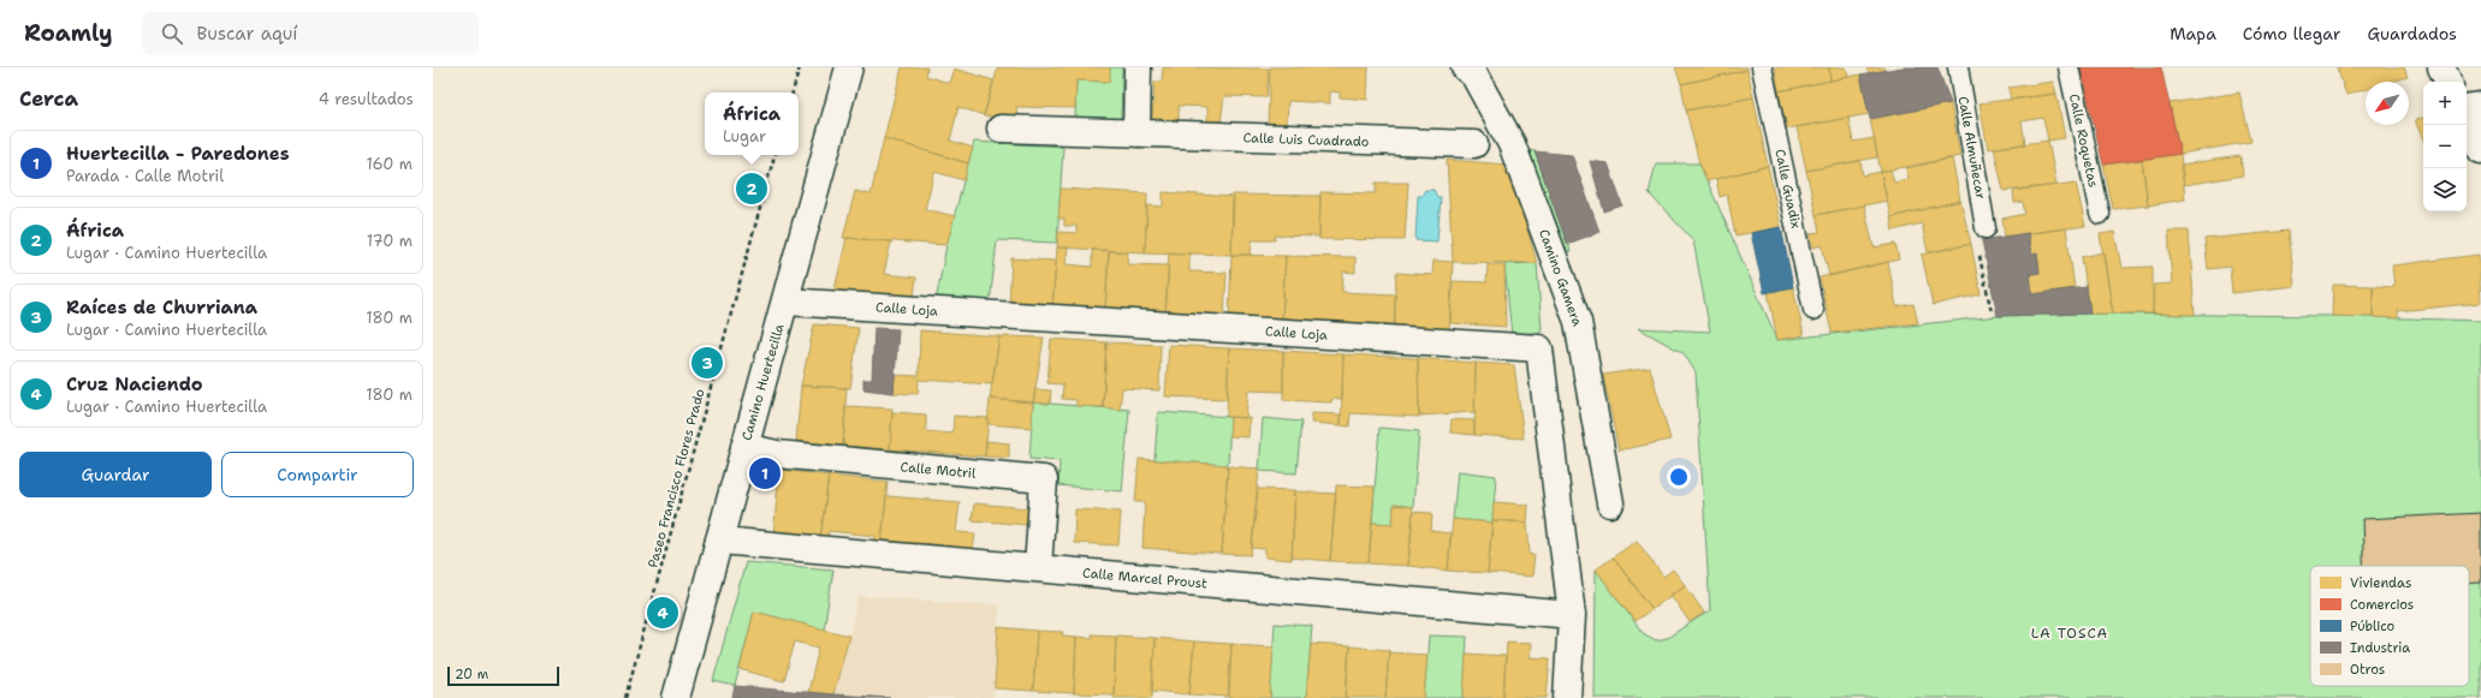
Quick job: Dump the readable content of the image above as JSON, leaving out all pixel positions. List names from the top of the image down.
{
  "streets": {
    "street": [
      "Calle Luis Cuadrado",
      "Camino Gamera",
      "Calle Loja",
      "Camino Huertecilla",
      "Calle Motril",
      "Calle Marcel Proust"
    ],
    "lane": ["Calle Roquetas", "Calle Almuñecar", "Calle Guadix"],
    "path": ["Paseo Francisco Flores Prado"]
  },
  "crossings": [
    ["Calle Loja", "Camino Huertecilla"],
    ["Calle Loja", "Calle Marcel Proust"],
    ["Camino Huertecilla", "Calle Motril"],
    ["Camino Huertecilla", "Calle Marcel Proust"],
    ["Calle Motril", "Calle Marcel Proust"]
  ],
  "districts": ["LA TOSCA"],
  "legend": [
    "Viviendas",
    "Comercios",
    "Público",
    "Industria",
    "Otros"
  ],
  "scale_bar": "20 m",
  "north": "bottom left",
  "page": {
    "header": "Roamly",
    "search": "Buscar aquí",
    "nav": ["Mapa", "Cómo llegar", "Guardados"],
    "heading": ["Cerca", "4 resultados"],
    "map_buttons": ["+", "−"],
    "popup": ["África", "Lugar"],
    "list": [
      {
        "mark": "1",
        "name": "Huertecilla - Paredones",
        "note": "Parada · Calle Motril",
        "value": "160 m"
      },
      {
        "mark": "2",
        "name": "África",
        "note": "Lugar · Camino Huertecilla",
        "value": "170 m"
      },
      {
        "mark": "3",
        "name": "Raíces de Churriana",
        "note": "Lugar · Camino Huertecilla",
        "value": "180 m"
      },
      {
        "mark": "4",
        "name": "Cruz Naciendo",
        "note": "Lugar · Camino Huertecilla",
        "value": "180 m"
      }
    ],
    "pins": [
      "2",
      "3",
      "1",
      "4"
    ],
    "buttons": ["Guardar", "Compartir"],
    "scale": "20 m"
  }
}
